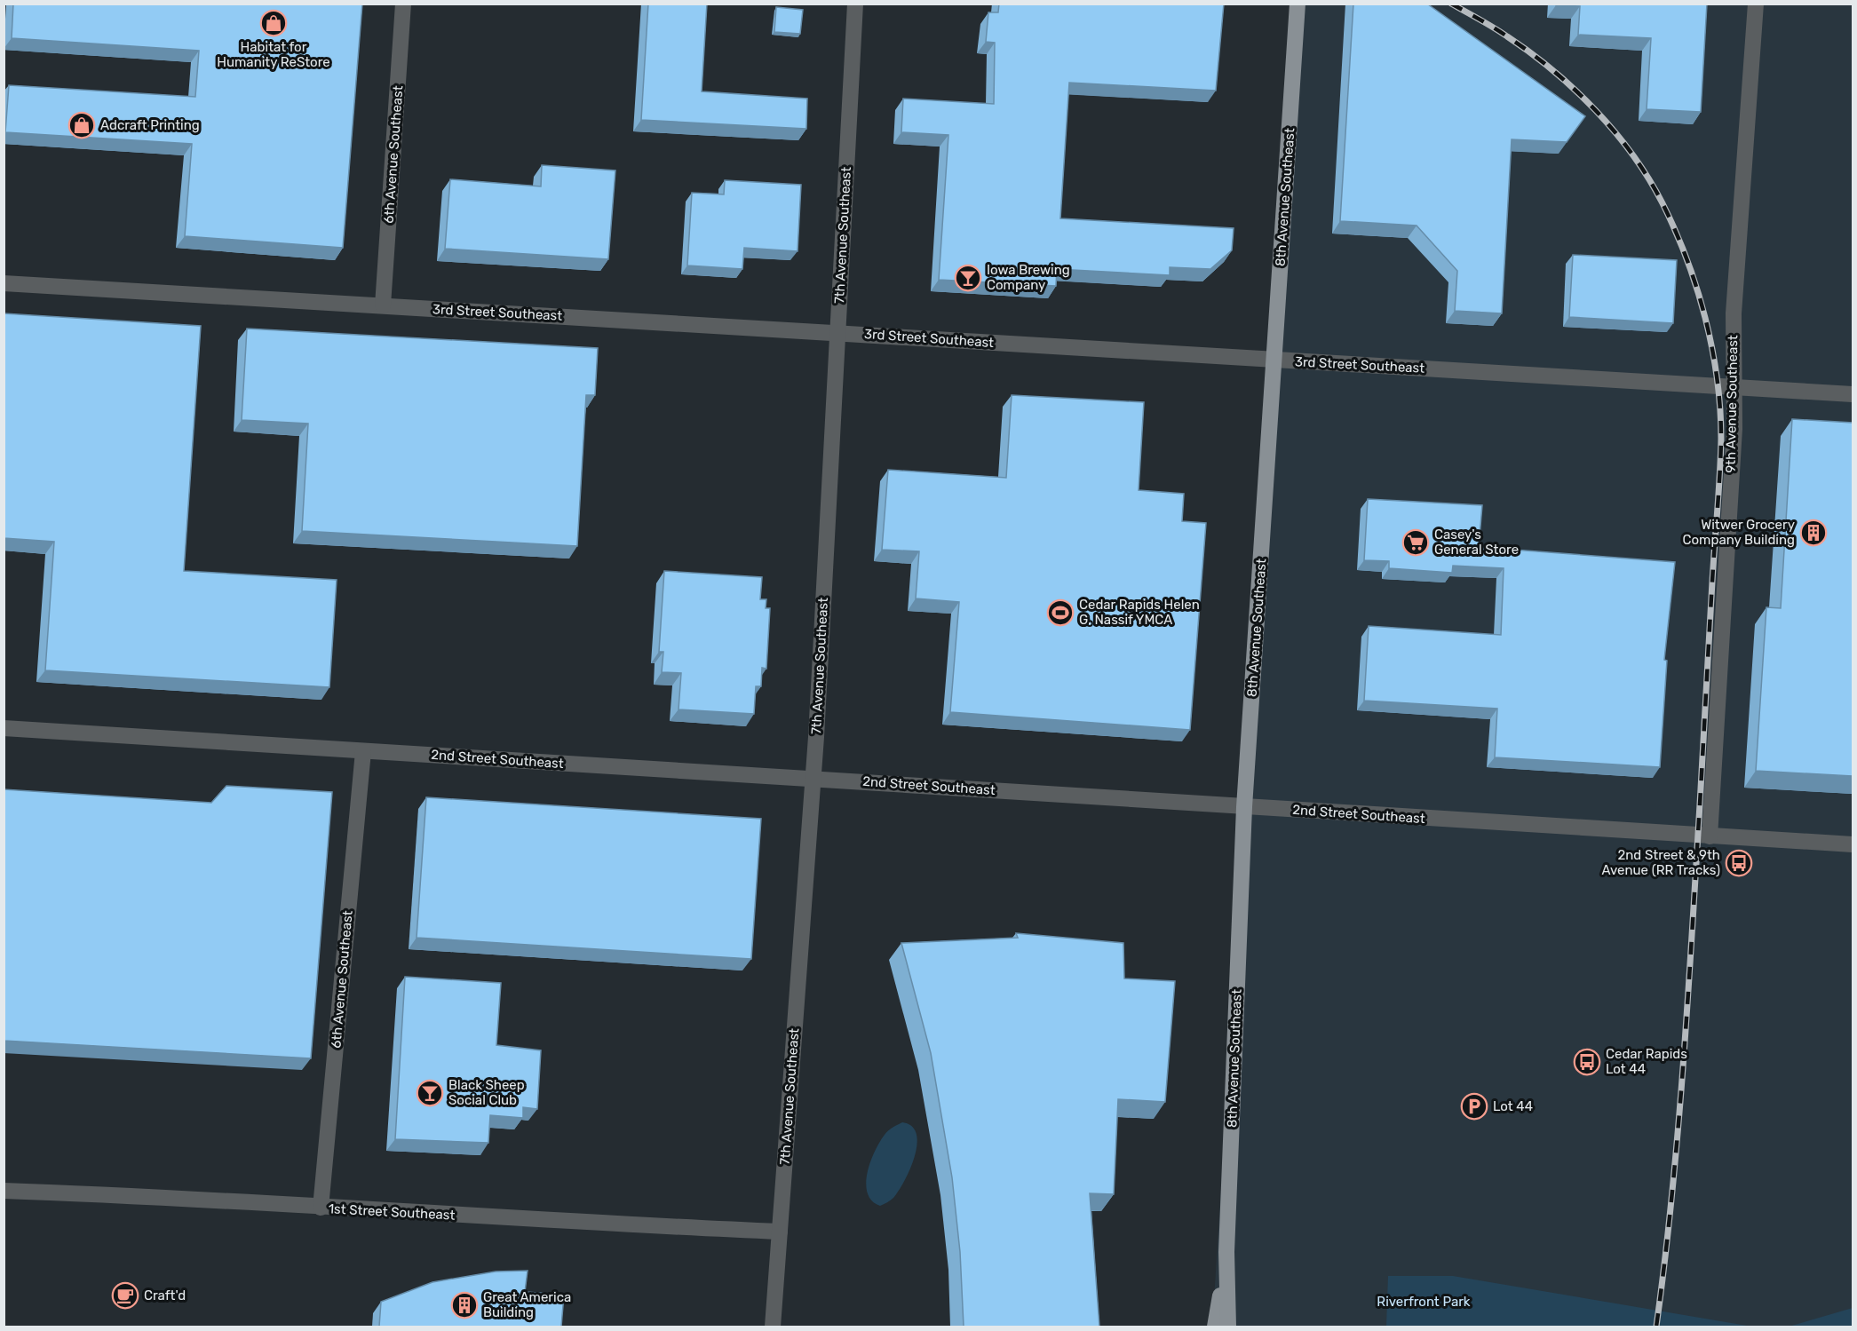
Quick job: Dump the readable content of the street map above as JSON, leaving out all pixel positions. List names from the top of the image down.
{
  "streets": {
    "main road": ["8th Avenue Southeast"],
    "street": [
      "6th Avenue Southeast",
      "7th Avenue Southeast",
      "3rd Street Southeast",
      "9th Avenue Southeast",
      "2nd Street Southeast",
      "1st Street Southeast"
    ]
  },
  "crossings": [
    ["6th Avenue Southeast", "3rd Street Southeast"],
    ["6th Avenue Southeast", "2nd Street Southeast"],
    ["6th Avenue Southeast", "1st Street Southeast"],
    ["8th Avenue Southeast", "3rd Street Southeast"],
    ["8th Avenue Southeast", "2nd Street Southeast"],
    ["7th Avenue Southeast", "3rd Street Southeast"],
    ["7th Avenue Southeast", "2nd Street Southeast"],
    ["7th Avenue Southeast", "1st Street Southeast"],
    ["3rd Street Southeast", "9th Avenue Southeast"],
    ["9th Avenue Southeast", "2nd Street Southeast"]
  ],
  "parks": ["Riverfront Park"],
  "places": {
    "shop": ["Habitat for Humanity ReStore", "Adcraft Printing"],
    "bar": ["Iowa Brewing Company", "Black Sheep Social Club"],
    "building": ["Witwer Grocery Company Building", "Great America Building"],
    "supermarket": ["Casey's General Store"],
    "sports": ["Cedar Rapids Helen G. Nassif YMCA"],
    "bus stop": ["2nd Street & 9th Avenue (RR Tracks)", "Cedar Rapids Lot 44"],
    "parking": ["Lot 44"],
    "cafe": ["Craft'd"]
  }
}
